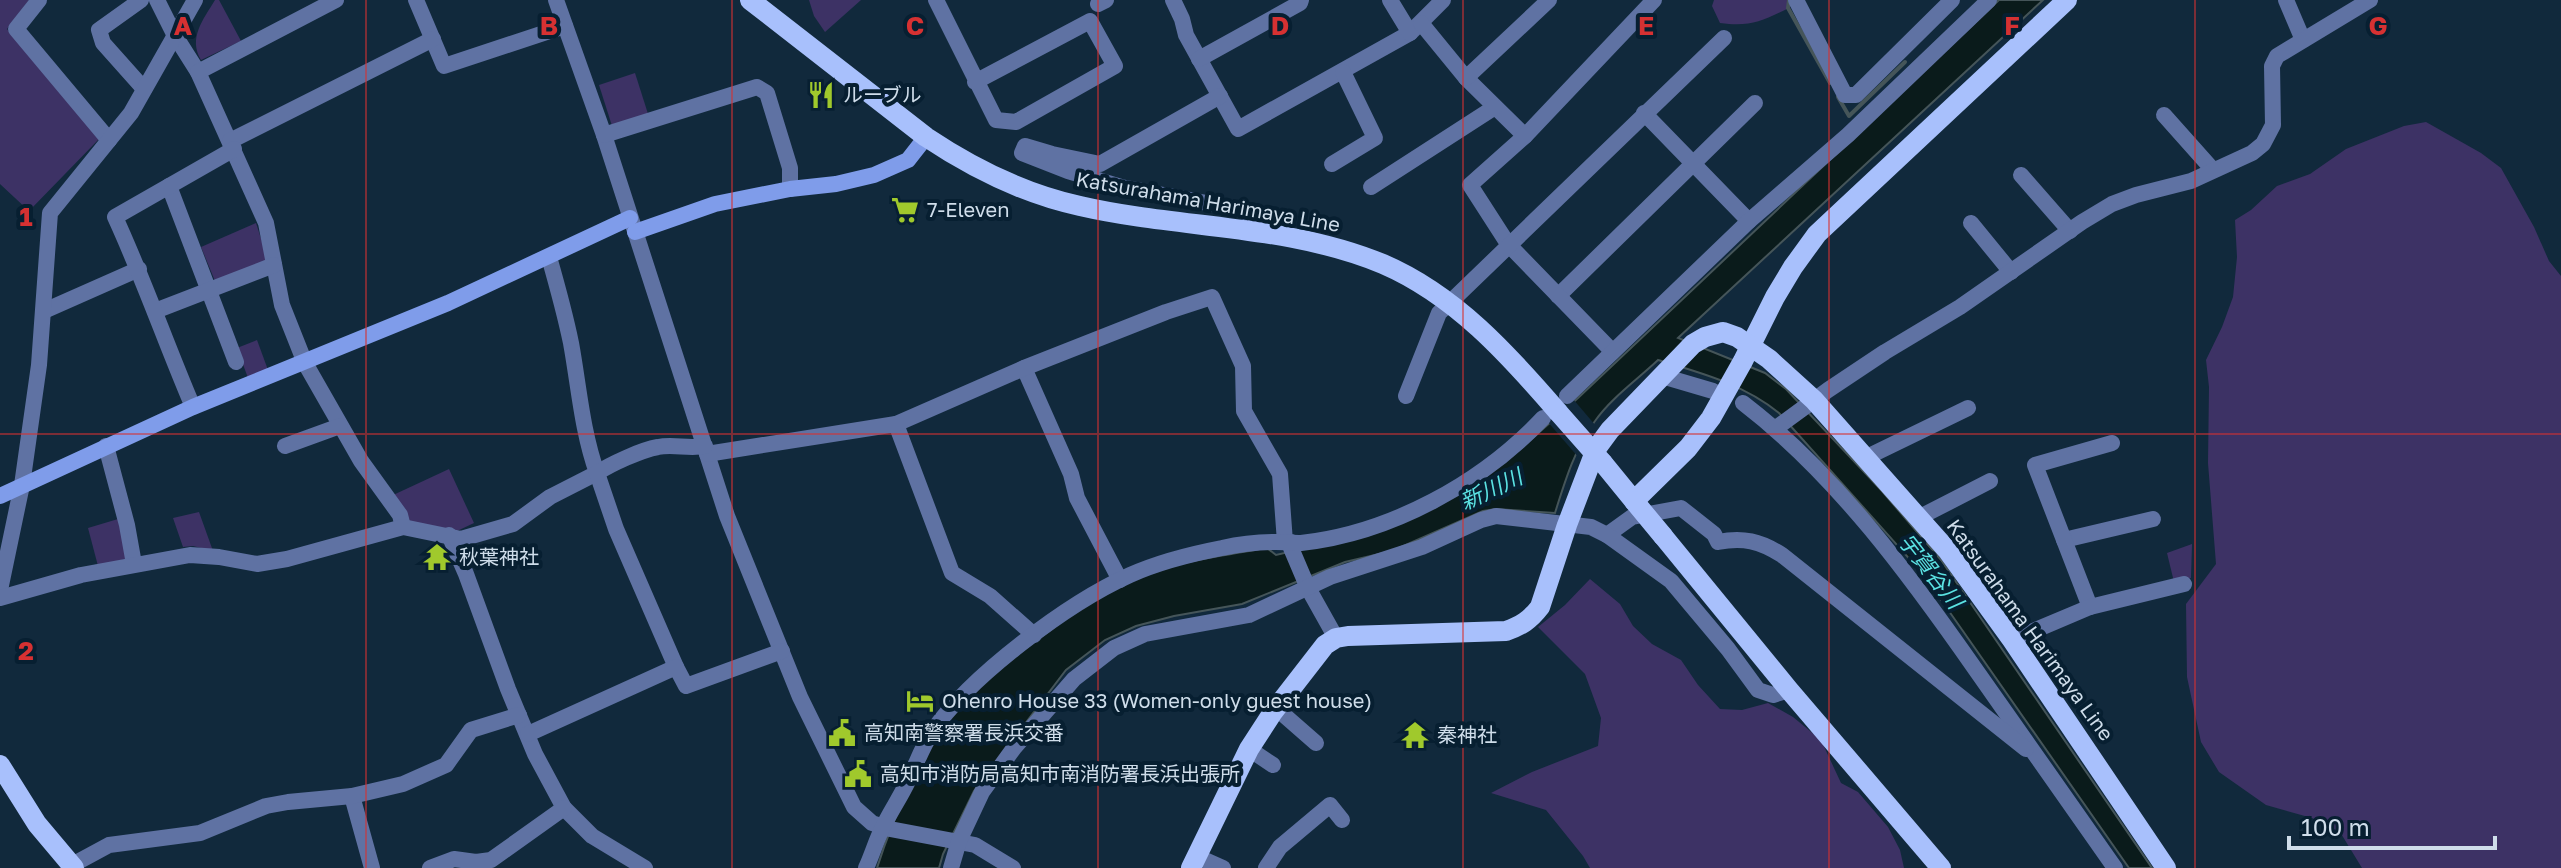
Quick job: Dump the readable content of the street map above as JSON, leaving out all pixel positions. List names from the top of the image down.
{
  "streets": {
    "main road": ["Katsurahama Harimaya Line"]
  },
  "water": ["新川川", "宇賀谷川"],
  "places": {
    "restaurant": ["ルーブル"],
    "supermarket": ["7-Eleven"],
    "temple": ["秋葉神社", "秦神社"],
    "hotel": ["Ohenro House 33 (Women-only guest house)"],
    "public building": ["高知南警察署長浜交番", "高知市消防局高知市南消防署長浜出張所"]
  },
  "scale_bar": "100 m",
  "grid": {
    "columns": [
      "A",
      "B",
      "C",
      "D",
      "E",
      "F",
      "G"
    ],
    "rows": ["1", "2"]
  }
}
